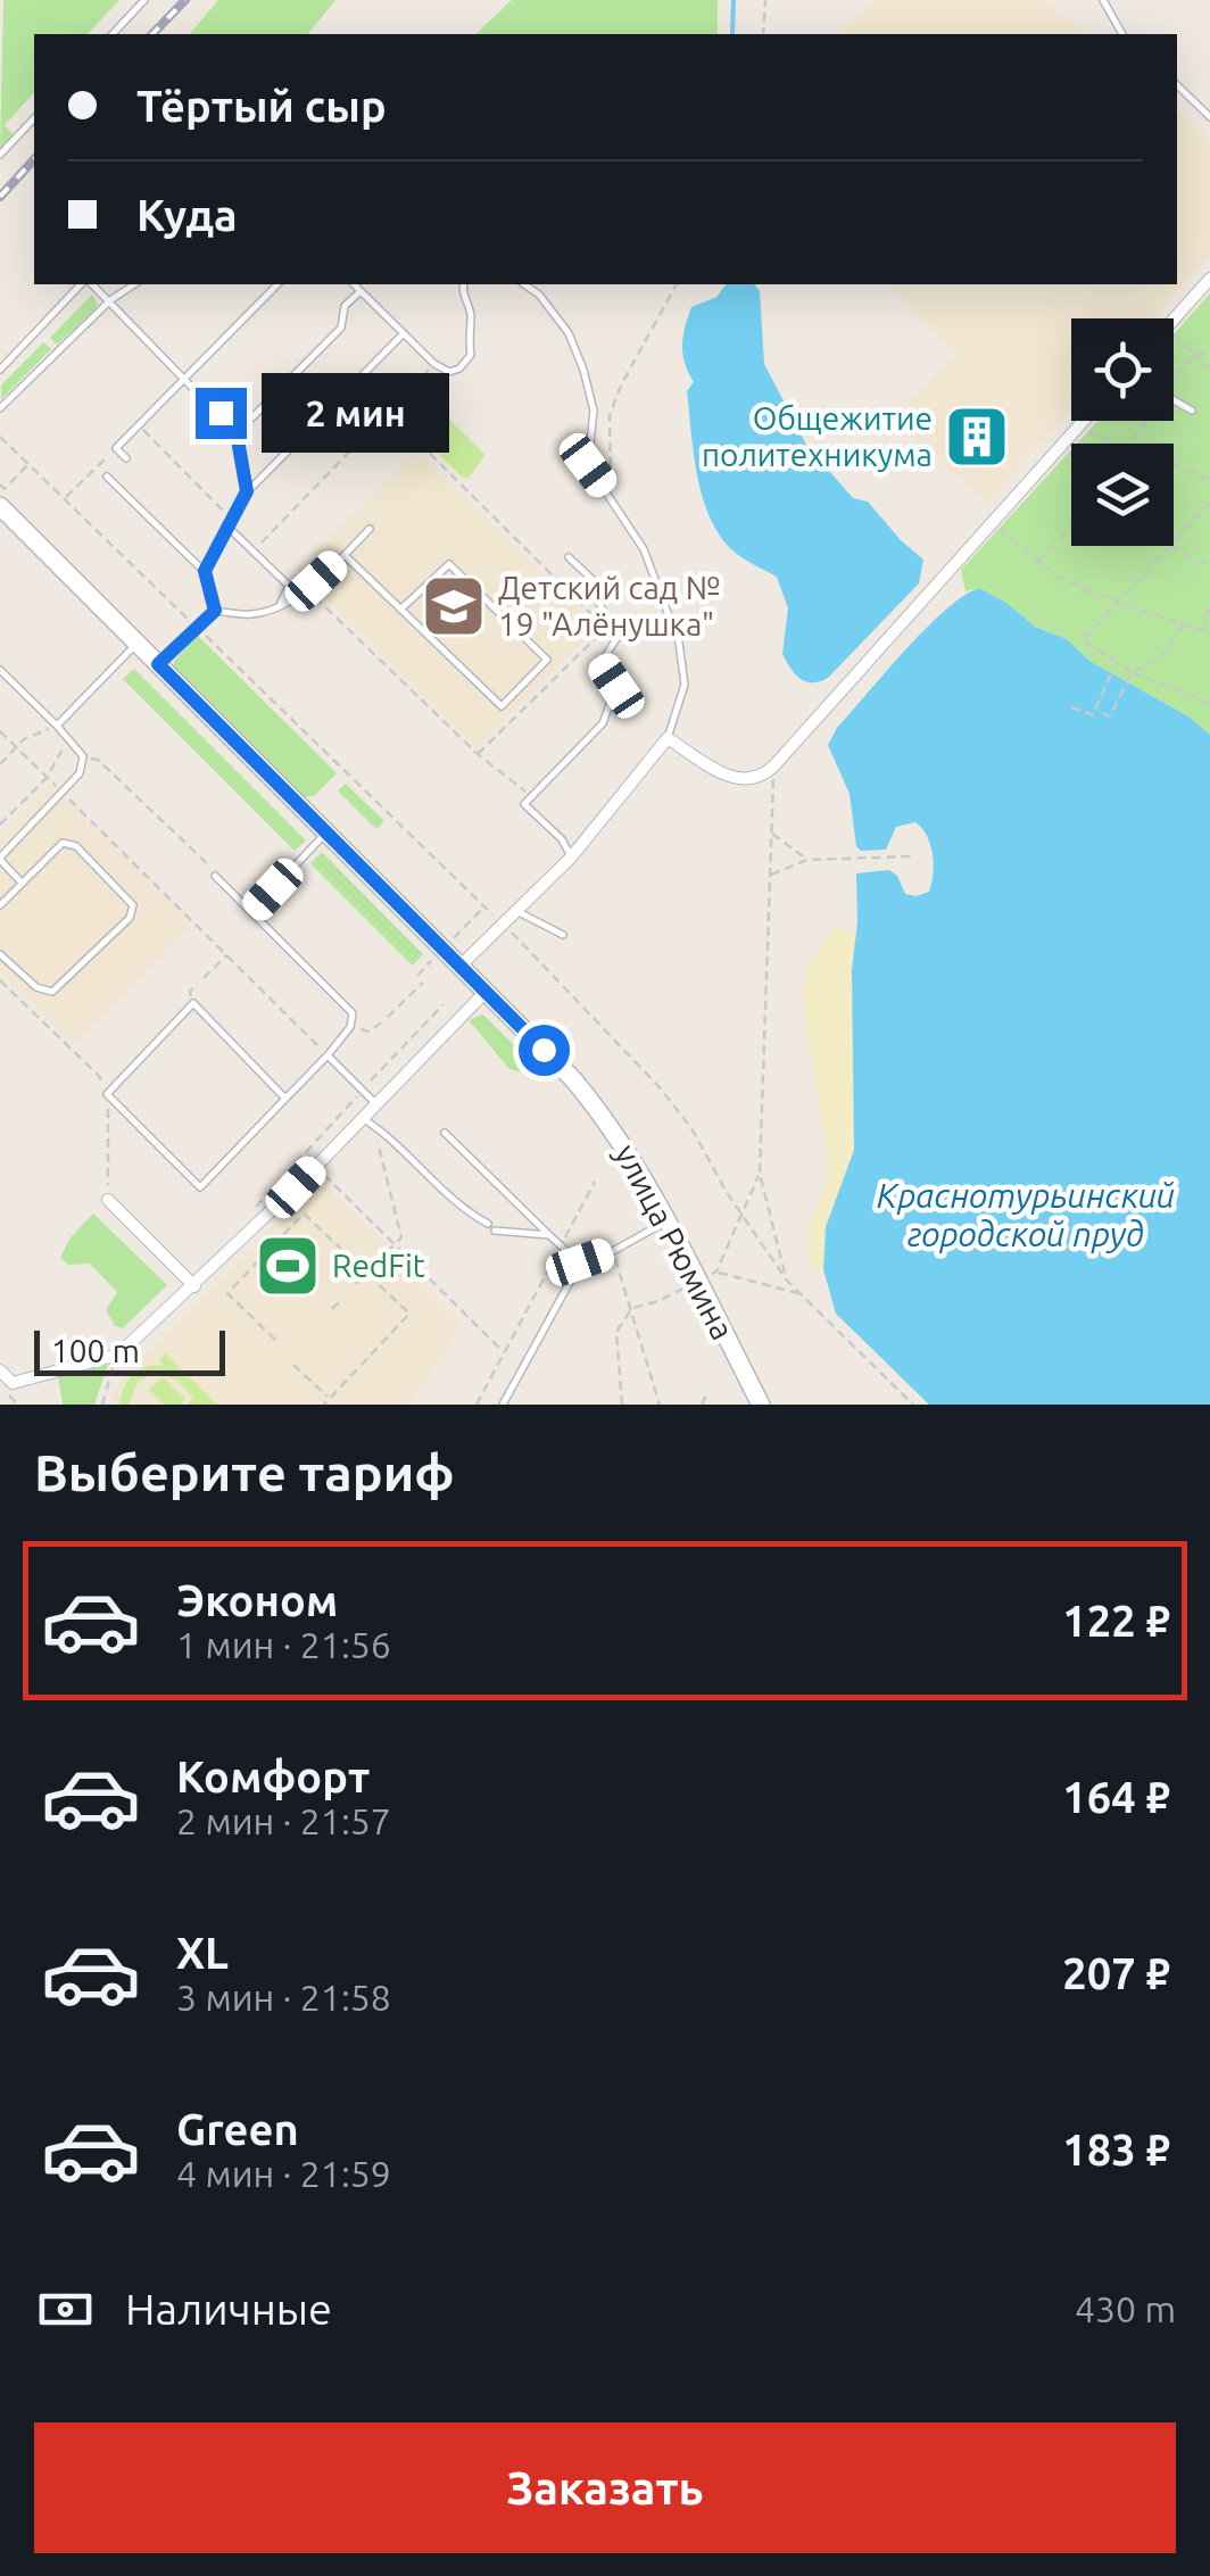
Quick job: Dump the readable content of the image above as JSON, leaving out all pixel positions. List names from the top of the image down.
{
  "streets": {
    "main road": ["улица Рюмина"]
  },
  "water": ["Краснотурьинский городской пруд"],
  "places": {
    "building": ["Общежитие политехникума"],
    "school or university": ["Детский сад № 19 \"Алёнушка\""],
    "sports": ["RedFit"]
  },
  "scale_bar": "100 m",
  "page": {
    "banner": ["Тёртый сыр", "Куда"],
    "bubble": "2 мин",
    "scale": "100 m",
    "heading": "Выберите тариф",
    "list": [
      {
        "name": "Эконом",
        "note": "1 мин · 21:56",
        "value": "122 ₽"
      },
      {
        "name": "Комфорт",
        "note": "2 мин · 21:57",
        "value": "164 ₽"
      },
      {
        "name": "XL",
        "note": "3 мин · 21:58",
        "value": "207 ₽"
      },
      {
        "name": "Green",
        "note": "4 мин · 21:59",
        "value": "183 ₽"
      }
    ],
    "pay": ["Наличные", "430 m"],
    "buttons": "Заказать"
  }
}
